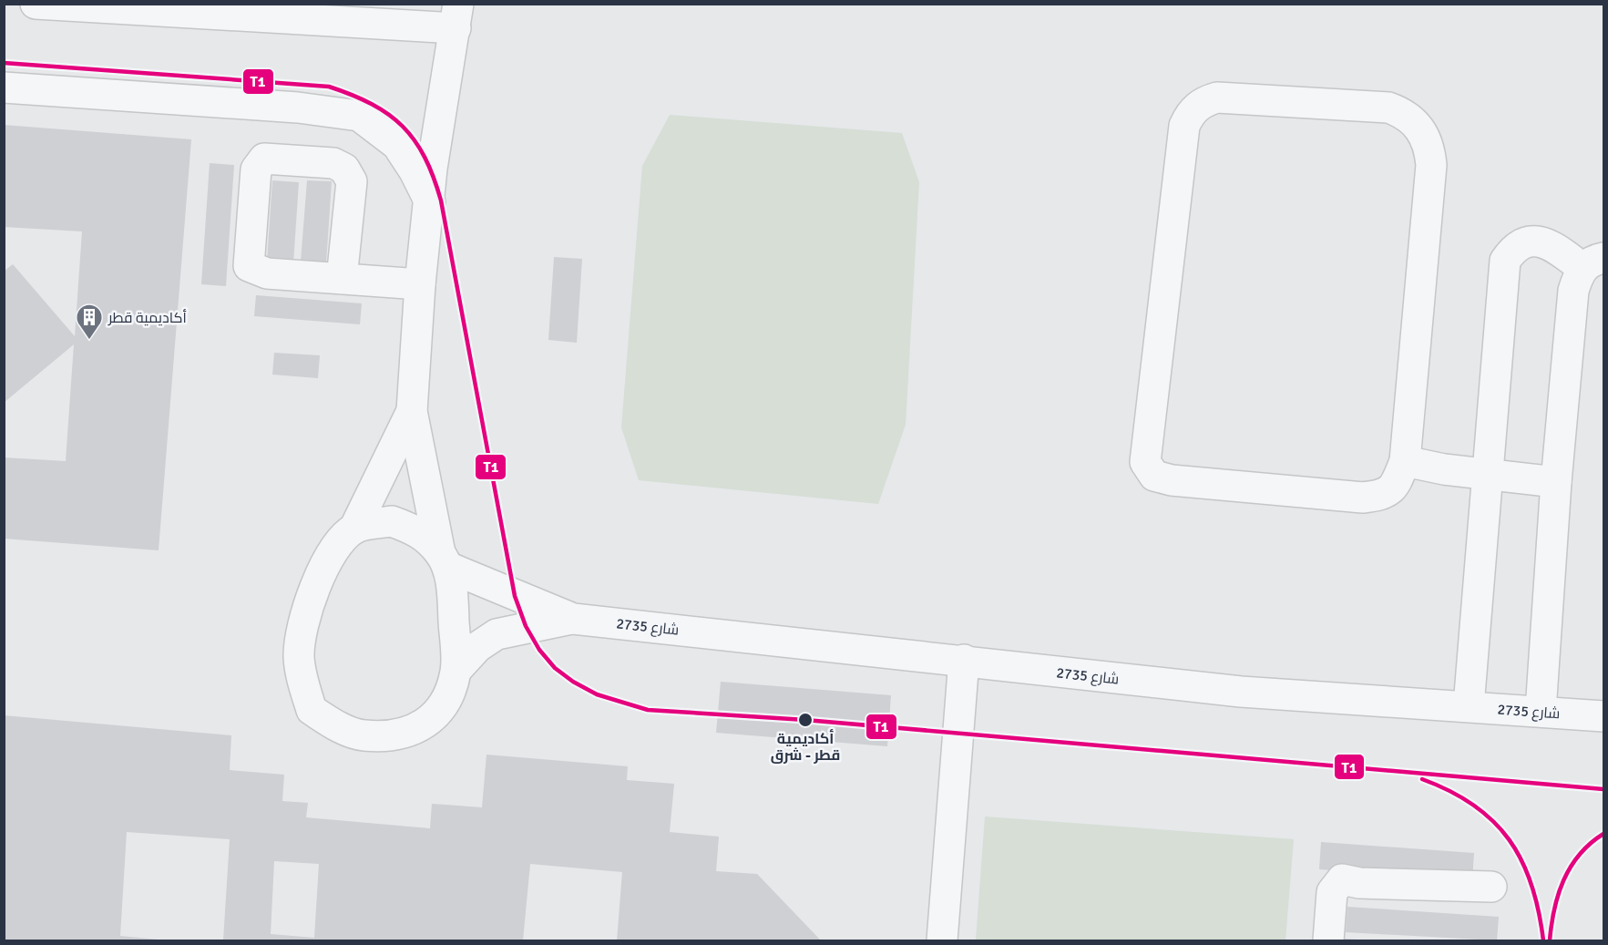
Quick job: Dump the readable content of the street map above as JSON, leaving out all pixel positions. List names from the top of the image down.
{
  "streets": {
    "street": ["شارع 2735"]
  },
  "places": {
    "building": ["أكاديمية قطر"],
    "other": ["أكاديمية قطر - شرق"]
  },
  "lines": ["transit line T1"]
}
